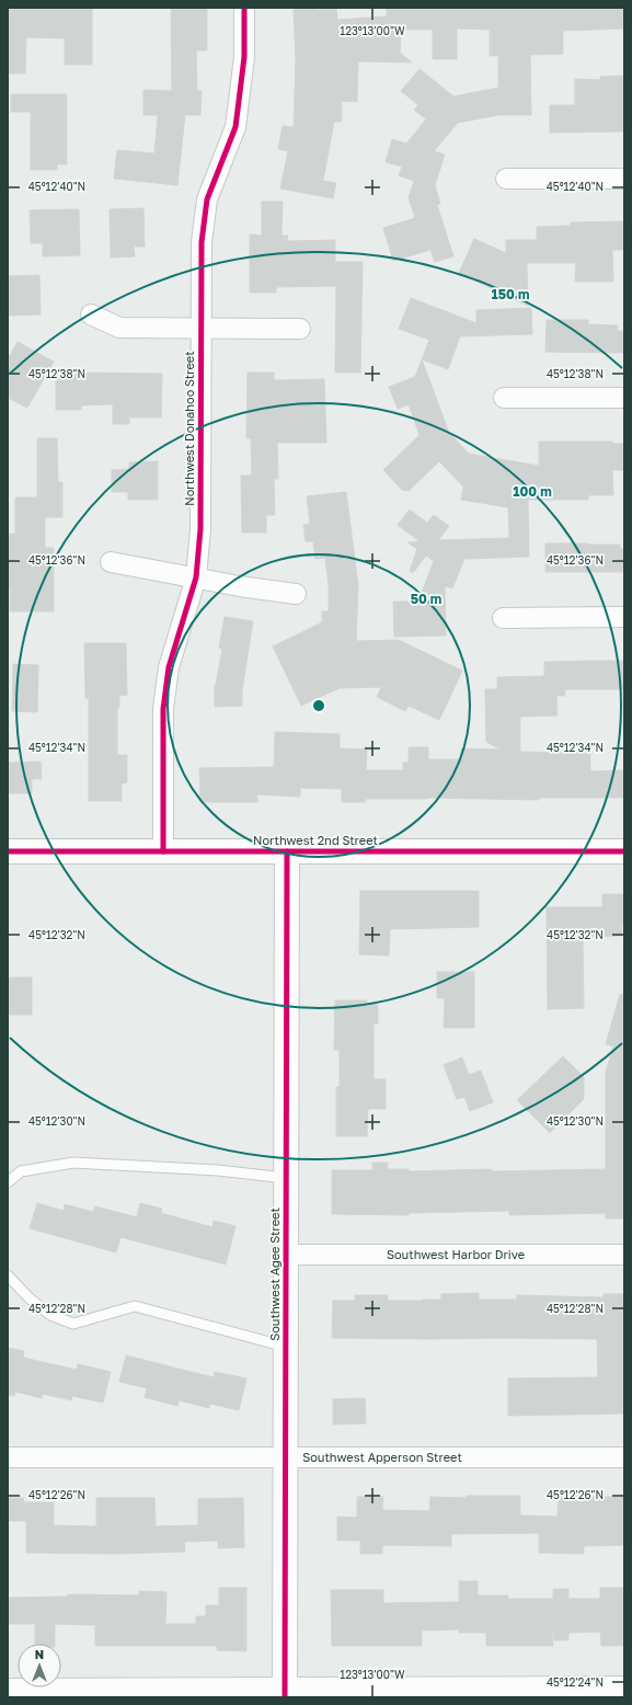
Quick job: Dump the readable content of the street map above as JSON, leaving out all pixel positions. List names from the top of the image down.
{
  "streets": {
    "street": [
      "Northwest Donahoo Street",
      "Northwest 2nd Street",
      "Southwest Harbor Drive",
      "Southwest Agee Street",
      "Southwest Apperson Street"
    ]
  },
  "crossings": [
    ["Northwest Donahoo Street", "Northwest 2nd Street"],
    ["Northwest 2nd Street", "Southwest Agee Street"],
    ["Southwest Harbor Drive", "Southwest Agee Street"],
    ["Southwest Agee Street", "Southwest Apperson Street"]
  ],
  "north": "top",
  "coordinates": [
    "123°13'00\"W",
    "45°12'40\"N",
    "45°12'38\"N",
    "45°12'36\"N",
    "45°12'34\"N",
    "45°12'32\"N",
    "45°12'30\"N",
    "45°12'28\"N",
    "45°12'26\"N",
    "45°12'24\"N"
  ],
  "rings": ["150 m", "100 m", "50 m"]
}
